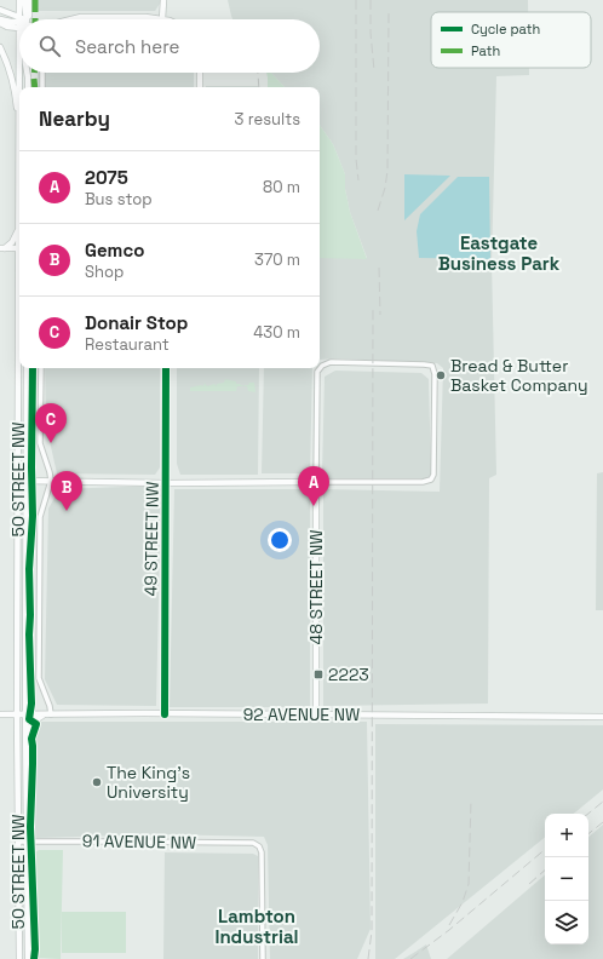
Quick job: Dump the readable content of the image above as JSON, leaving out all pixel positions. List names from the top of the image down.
{
  "streets": {
    "main road": [
      "50 STREET NW",
      "49 STREET NW",
      "48 STREET NW",
      "92 AVENUE NW"
    ],
    "street": ["91 AVENUE NW"]
  },
  "crossings": [
    ["50 STREET NW", "92 AVENUE NW"],
    ["50 STREET NW", "91 AVENUE NW"],
    ["49 STREET NW", "92 AVENUE NW"],
    ["48 STREET NW", "92 AVENUE NW"]
  ],
  "districts": ["Eastgate Business Park", "Lambton Industrial"],
  "places": {
    "other": ["Bread & Butter Basket Company", "The King's University"],
    "transit": ["2223"]
  },
  "legend": ["Cycle path", "Path"],
  "page": {
    "search": "Search here",
    "heading": ["Nearby", "3 results"],
    "list": [
      {
        "mark": "A",
        "name": "2075",
        "note": "Bus stop",
        "value": "80 m"
      },
      {
        "mark": "B",
        "name": "Gemco",
        "note": "Shop",
        "value": "370 m"
      },
      {
        "mark": "C",
        "name": "Donair Stop",
        "note": "Restaurant",
        "value": "430 m"
      }
    ],
    "pins": ["C", "A", "B"],
    "map_buttons": ["+", "−"]
  }
}
